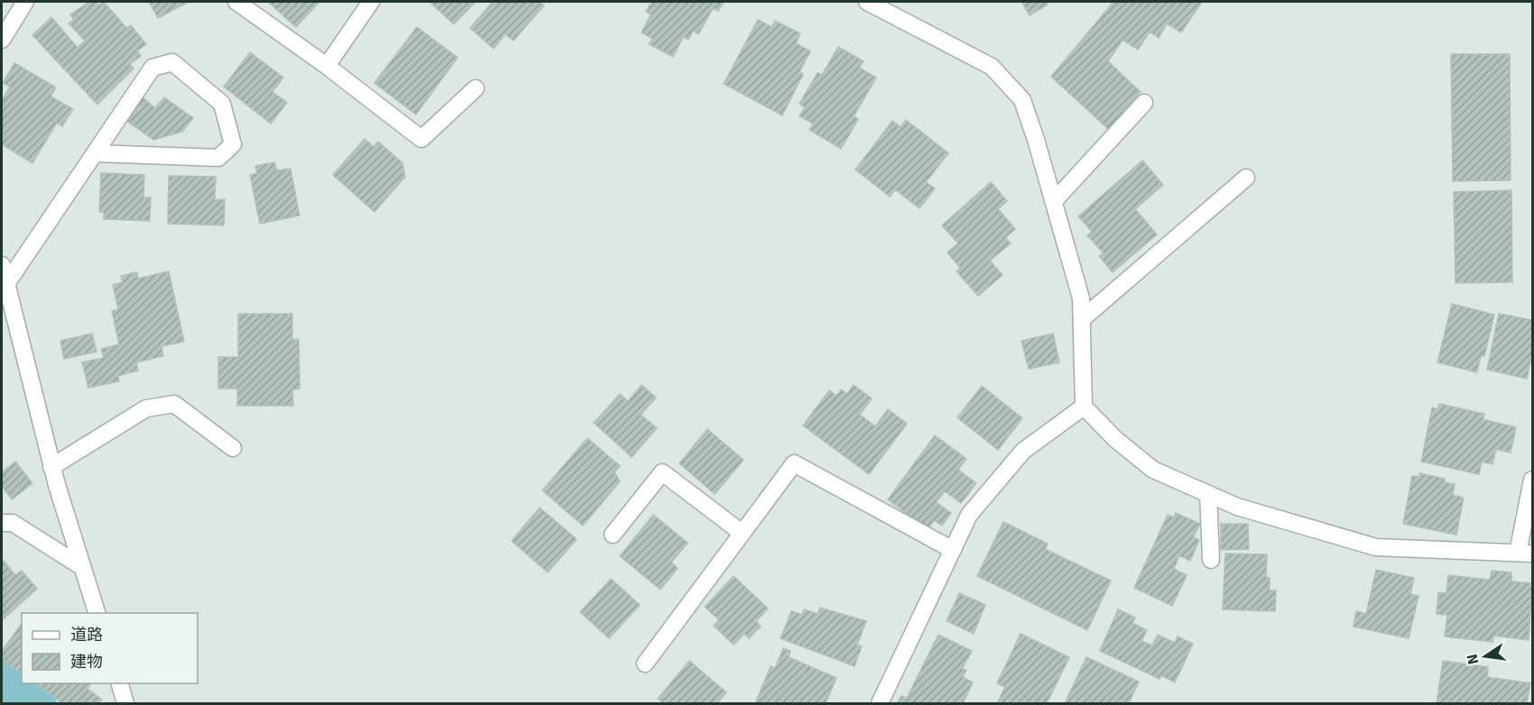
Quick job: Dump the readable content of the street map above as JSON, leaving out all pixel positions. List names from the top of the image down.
{
  "legend": ["道路", "建物"],
  "north": "left"
}
